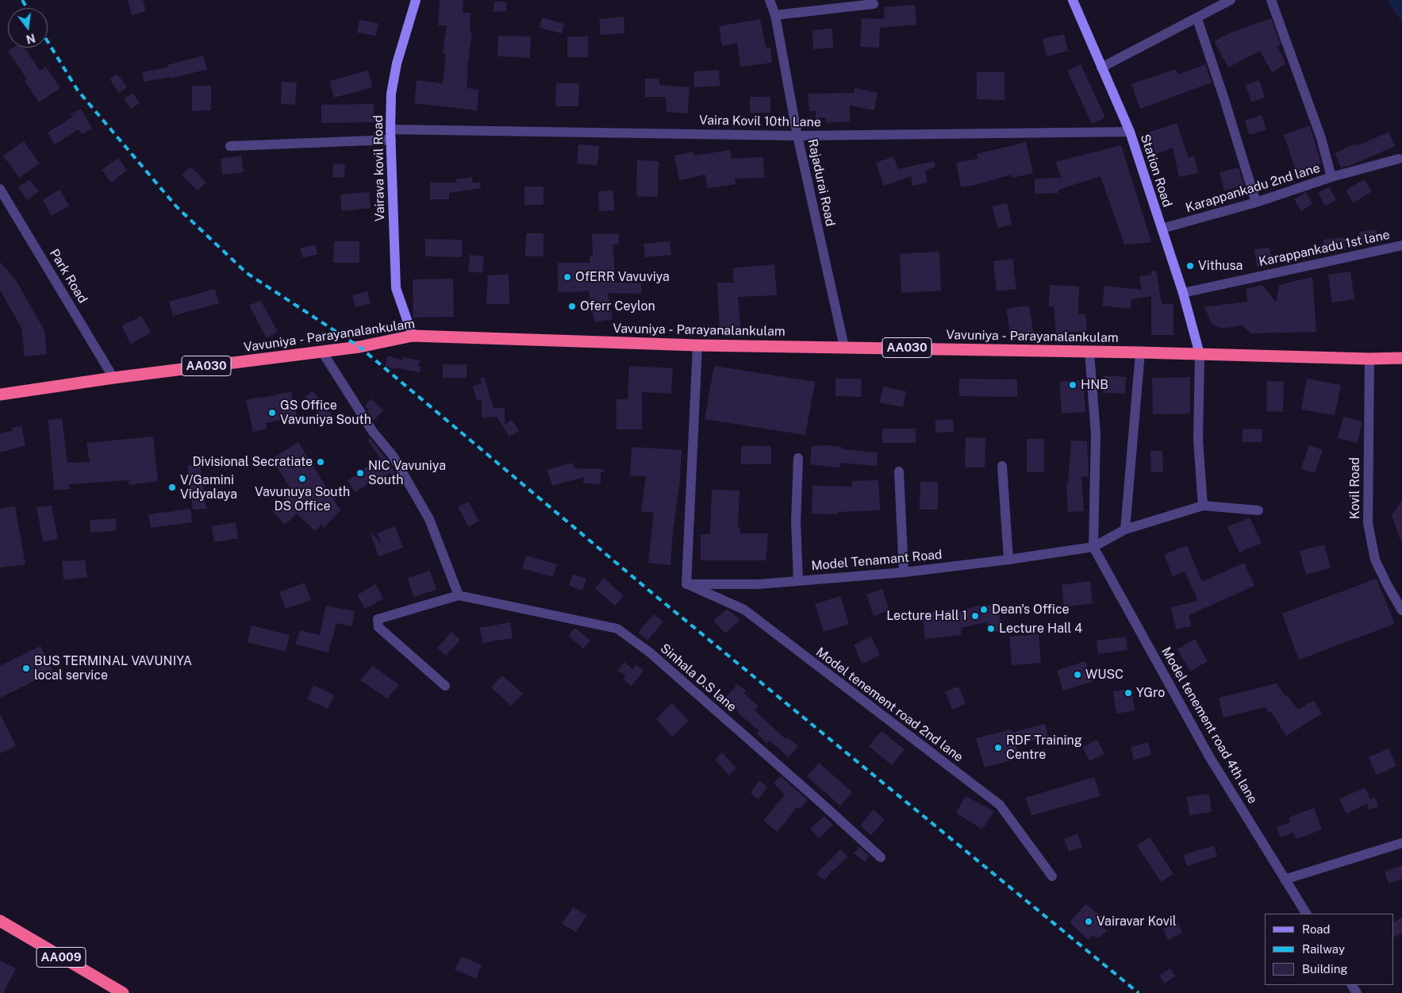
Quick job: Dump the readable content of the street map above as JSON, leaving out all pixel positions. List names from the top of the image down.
{
  "streets": {
    "highway": ["Vavuniya - Parayanalankulam", "AA030", "AA009"],
    "main road": ["Vairava kovil Road", "Station Road"],
    "street": [
      "Vaira Kovil 10th Lane",
      "Rajadurai Road",
      "Karappankadu 2nd lane",
      "Karappankadu 1st lane",
      "Park Road",
      "Kovil Road",
      "Model Tenamant Road",
      "Sinhala D.S lane",
      "Model tenement road 2nd lane",
      "Model tenement road 4th lane"
    ]
  },
  "crossings": [
    ["Vaira Kovil 10th Lane", "Vairava kovil Road"],
    ["Vaira Kovil 10th Lane", "Station Road"],
    ["Vaira Kovil 10th Lane", "Rajadurai Road"],
    ["Vairava kovil Road", "Vavuniya - Parayanalankulam"],
    ["Station Road", "Karappankadu 2nd lane"],
    ["Station Road", "Karappankadu 1st lane"],
    ["Station Road", "Vavuniya - Parayanalankulam"],
    ["Rajadurai Road", "Vavuniya - Parayanalankulam"],
    ["Park Road", "Vavuniya - Parayanalankulam"],
    ["Vavuniya - Parayanalankulam", "Kovil Road"],
    ["Model Tenamant Road", "Model tenement road 2nd lane"],
    ["Model Tenamant Road", "Model tenement road 4th lane"]
  ],
  "places": [
    "Vithusa",
    "OfERR Vavuviya",
    "Oferr Ceylon",
    "HNB",
    "GS Office Vavuniya South",
    "Divisional Secratiate",
    "NIC Vavuniya South",
    "Vavunuya South DS Office",
    "V/Gamini Vidyalaya",
    "Dean's Office",
    "Lecture Hall 1",
    "Lecture Hall 4",
    "BUS TERMINAL VAVUNIYA local service",
    "WUSC",
    "YGro",
    "RDF Training Centre",
    "Vairavar Kovil"
  ],
  "legend": ["Road", "Railway", "Building"],
  "north": "bottom"
}
